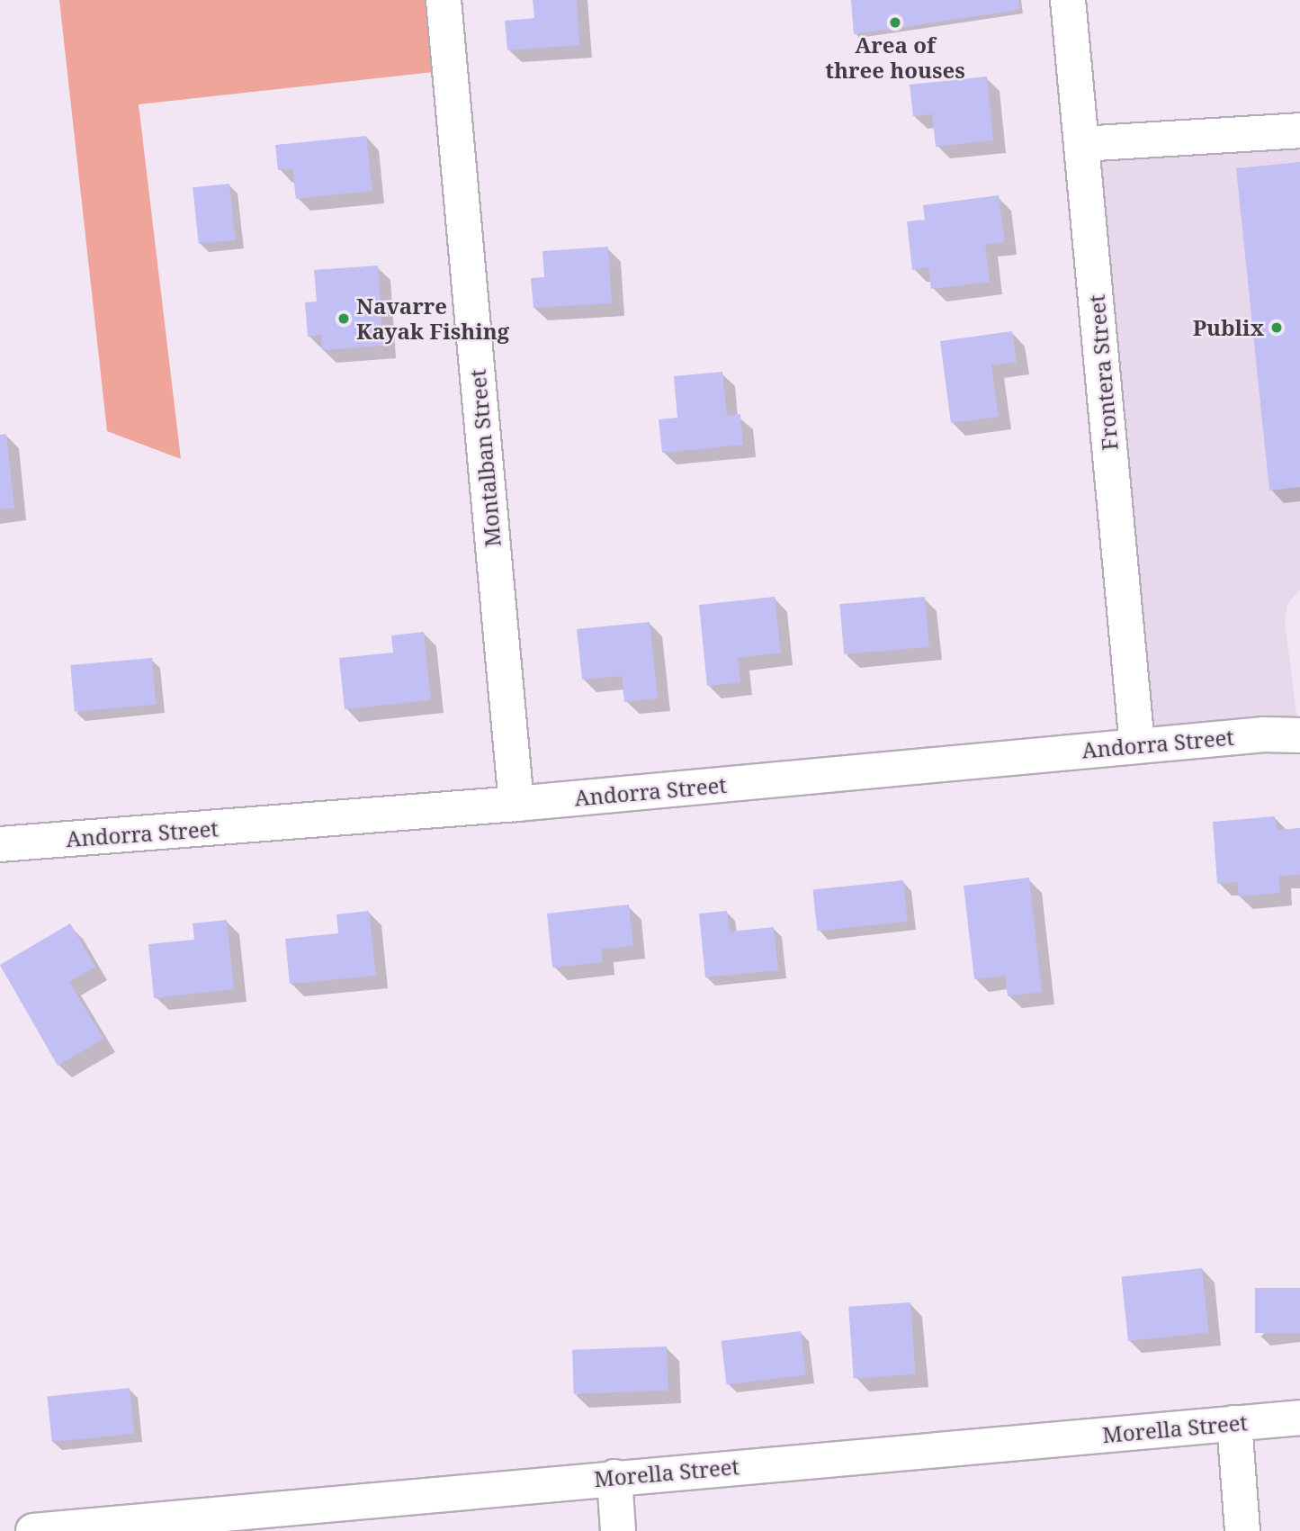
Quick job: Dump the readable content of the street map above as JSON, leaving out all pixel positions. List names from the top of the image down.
{
  "streets": {
    "street": [
      "Frontera Street",
      "Montalban Street",
      "Andorra Street",
      "Morella Street"
    ]
  },
  "crossings": [
    ["Frontera Street", "Andorra Street"],
    ["Montalban Street", "Andorra Street"]
  ],
  "places": ["Area of three houses", "Navarre Kayak Fishing", "Publix"]
}
